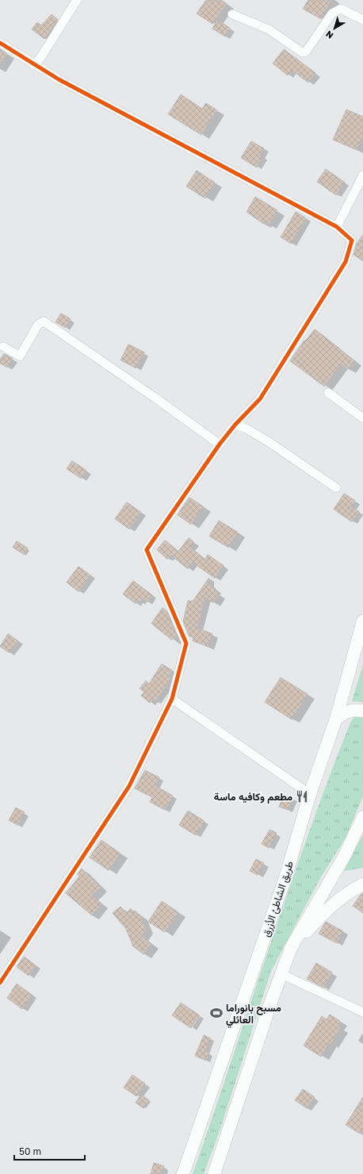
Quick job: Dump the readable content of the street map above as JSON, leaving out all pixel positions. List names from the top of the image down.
{
  "streets": {
    "main road": ["طريق الشاطئ الأزرق"]
  },
  "places": {
    "restaurant": ["مطعم وكافيه ماسة"],
    "sports": ["مسبح بانوراما العائلي"]
  },
  "scale_bar": "50 m",
  "north": "bottom left"
}
